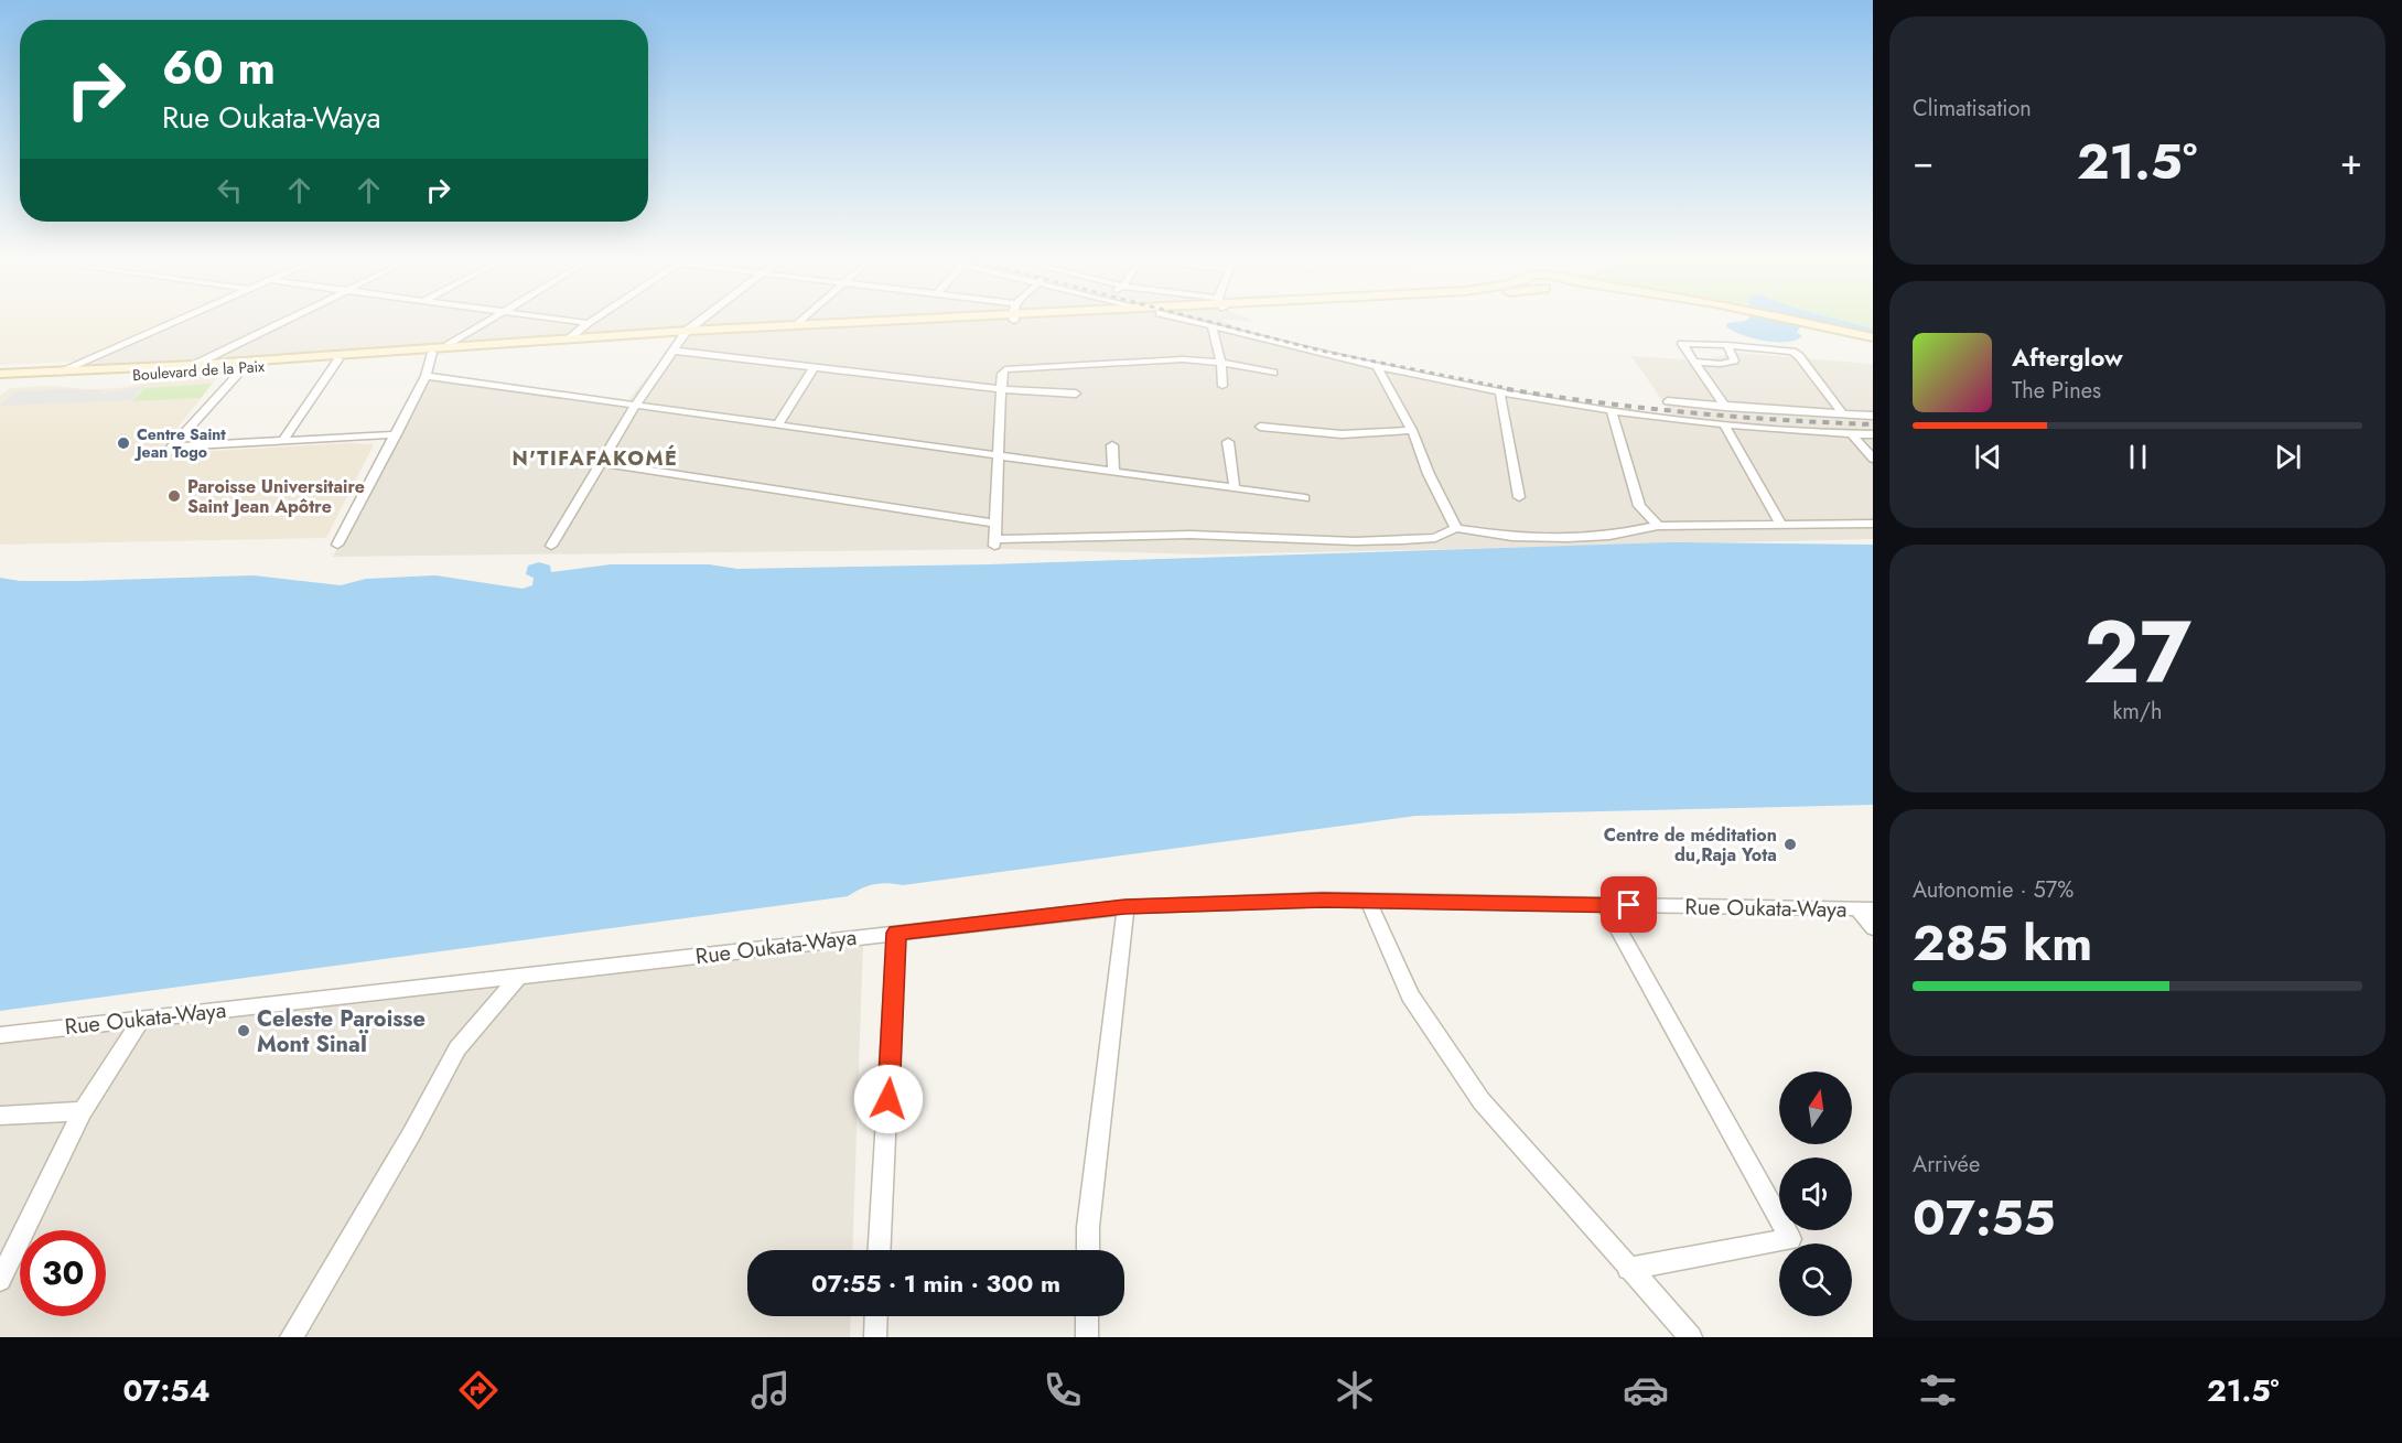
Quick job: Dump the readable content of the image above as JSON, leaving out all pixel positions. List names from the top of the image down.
{
  "streets": {
    "main road": ["Boulevard de la Paix"],
    "street": ["Rue Oukata-Waya"]
  },
  "districts": ["N'TIFAFAKOMÉ"],
  "places": [
    "Centre Saint Jean Togo",
    "Paroisse Universitaire Saint Jean Apôtre",
    "Centre de méditation du,Raja Yota",
    "Celeste Paroisse Mont SinaÏ"
  ],
  "north": "top",
  "page": {
    "tile": [
      "Climatisation",
      ["27", "km/h"],
      ["Autonomie · 57%", "285 km"],
      ["Arrivée", "07:55"]
    ],
    "turn": ["60 m", "Rue Oukata-Waya"],
    "heat": ["−", "21.5°", "+"],
    "song": ["Afterglow", "The Pines"],
    "limit": "30",
    "trip": "07:55 · 1 min · 300 m",
    "tabs": ["07:54", "21.5°"]
  }
}
